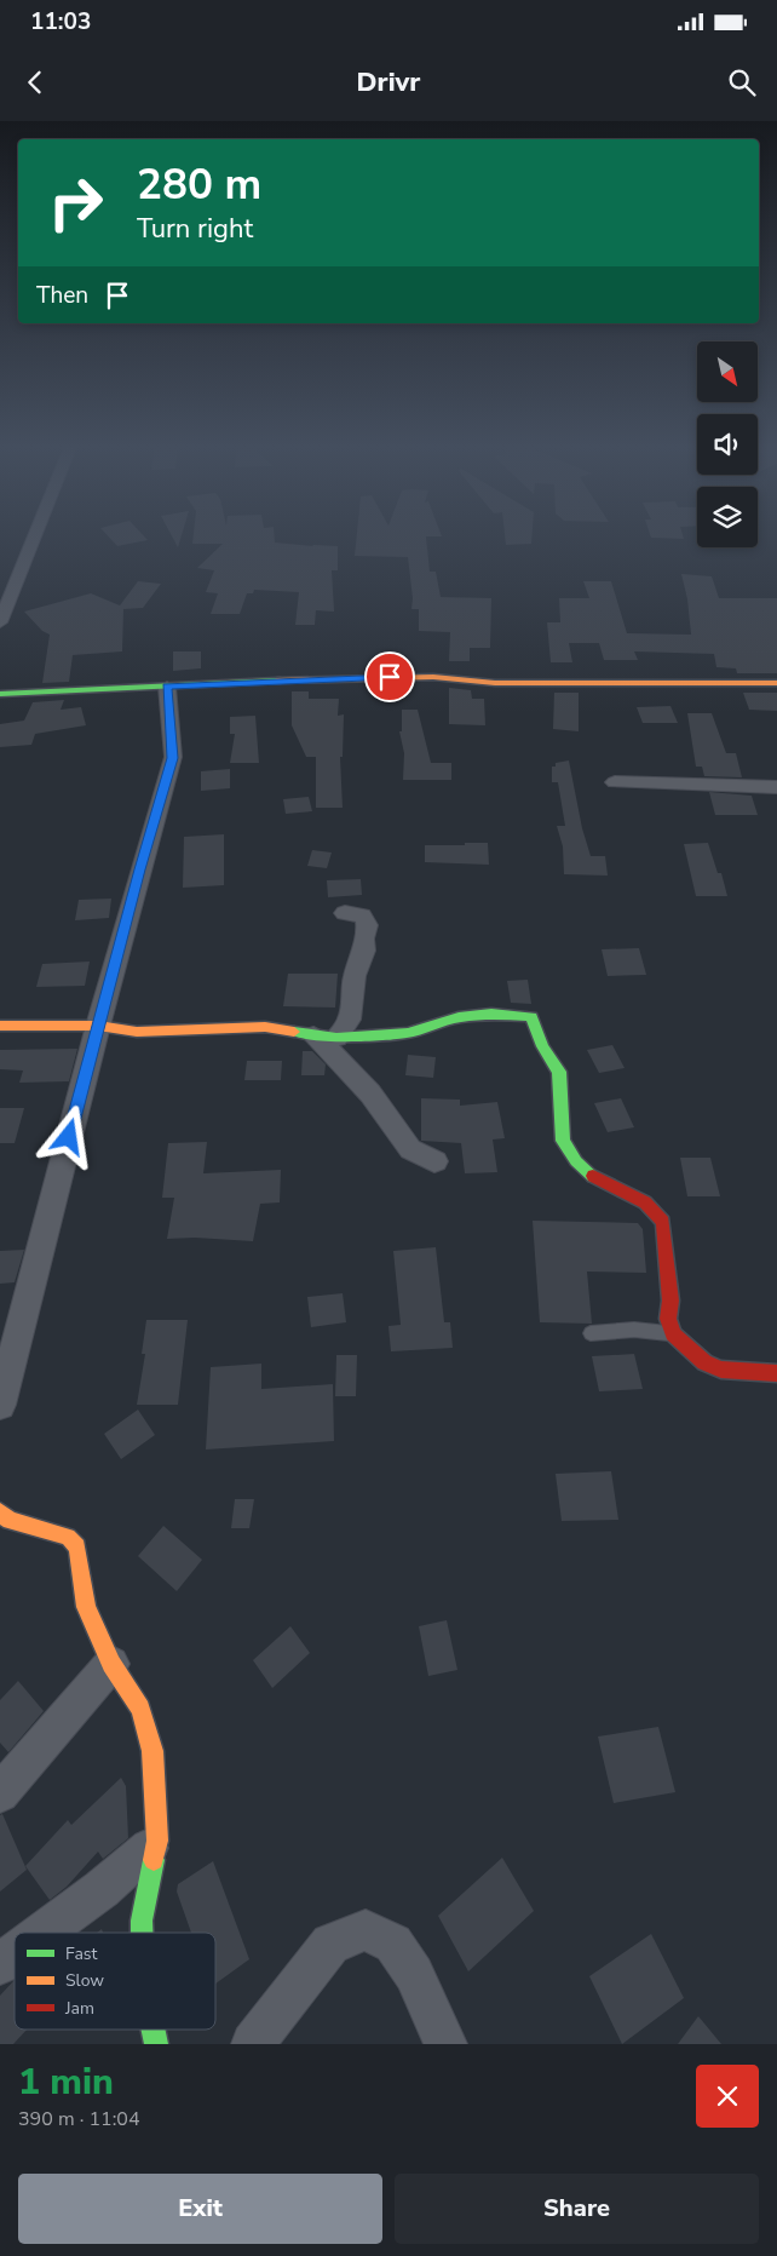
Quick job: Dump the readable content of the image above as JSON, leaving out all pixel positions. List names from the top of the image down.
{
  "legend": ["Fast", "Slow", "Jam"],
  "north": "bottom right",
  "page": {
    "status": "11:03",
    "header": "Drivr",
    "turn": ["280 m", "Turn right"],
    "then": "Then",
    "heading": ["1 min", "390 m · 11:04"],
    "buttons": ["Exit", "Share"]
  }
}
